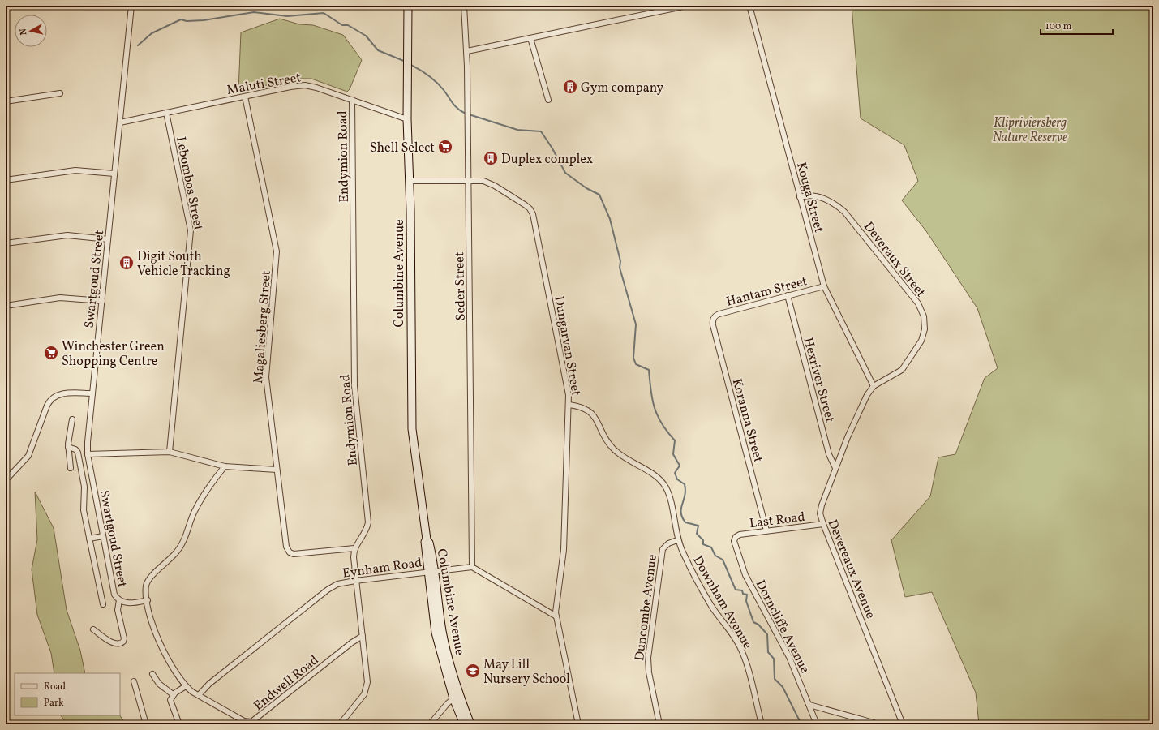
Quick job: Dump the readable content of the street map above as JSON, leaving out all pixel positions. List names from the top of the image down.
{
  "streets": {
    "main road": ["Columbine Avenue"],
    "street": [
      "Maluti Street",
      "Endymion Road",
      "Lebombos Street",
      "Kouga Street",
      "Deveraux Street",
      "Swartgoud Street",
      "Seder Street",
      "Hantam Street",
      "Magaliesberg Street",
      "Dungarvan Street",
      "Hexriver Street",
      "Koranna Street",
      "Last Road",
      "Eynham Road",
      "Devereaux Avenue",
      "Downham Avenue",
      "Duncombe Avenue",
      "Dorncliffe Avenue",
      "Endwell Road"
    ]
  },
  "crossings": [
    ["Maluti Street", "Endymion Road"],
    ["Maluti Street", "Lebombos Street"],
    ["Maluti Street", "Columbine Avenue"],
    ["Maluti Street", "Swartgoud Street"],
    ["Maluti Street", "Magaliesberg Street"],
    ["Endymion Road", "Magaliesberg Street"],
    ["Kouga Street", "Deveraux Street"],
    ["Kouga Street", "Hantam Street"],
    ["Kouga Street", "Devereaux Avenue"],
    ["Deveraux Street", "Devereaux Avenue"],
    ["Columbine Avenue", "Dungarvan Street"],
    ["Columbine Avenue", "Eynham Road"],
    ["Swartgoud Street", "Endwell Road"],
    ["Seder Street", "Dungarvan Street"],
    ["Seder Street", "Eynham Road"],
    ["Hantam Street", "Hexriver Street"],
    ["Hantam Street", "Koranna Street"],
    ["Dungarvan Street", "Downham Avenue"],
    ["Hexriver Street", "Devereaux Avenue"],
    ["Koranna Street", "Last Road"],
    ["Last Road", "Devereaux Avenue"],
    ["Last Road", "Dorncliffe Avenue"],
    ["Eynham Road", "Endwell Road"],
    ["Downham Avenue", "Duncombe Avenue"]
  ],
  "parks": ["Klipriviersberg Nature Reserve"],
  "places": {
    "building": ["Gym company", "Duplex complex", "Digit South Vehicle Tracking"],
    "supermarket": ["Shell Select", "Winchester Green Shopping Centre"],
    "school or university": ["May Lill Nursery School"]
  },
  "legend": ["Road", "Park"],
  "scale_bar": "100 m",
  "north": "left"
}
